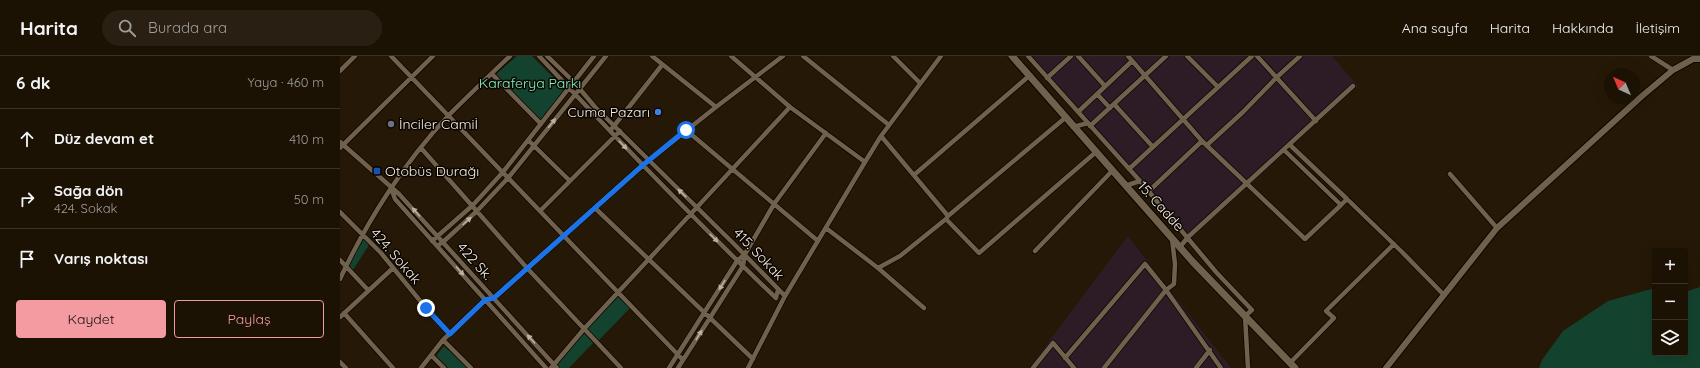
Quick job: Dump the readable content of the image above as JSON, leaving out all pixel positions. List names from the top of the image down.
{
  "streets": {
    "main road": ["15. Cadde"],
    "street": ["415. Sokak", "424. Sokak", "422 Sk."]
  },
  "parks": ["Karaferya Parkı"],
  "places": {
    "other": ["Cuma Pazarı", "İnciler Camiİ"],
    "transit": ["Otobüs Durağı"]
  },
  "north": "top left",
  "page": {
    "header": "Harita",
    "search": "Burada ara",
    "nav": [
      "Ana sayfa",
      "Harita",
      "Hakkında",
      "İletişim"
    ],
    "heading": ["6 dk", "Yaya · 460 m"],
    "list": [
      ["Düz devam et", "410 m"],
      ["Sağa dön", "424. Sokak", "50 m"],
      "Varış noktası"
    ],
    "map_buttons": ["+", "−"],
    "buttons": ["Kaydet", "Paylaş"]
  }
}
